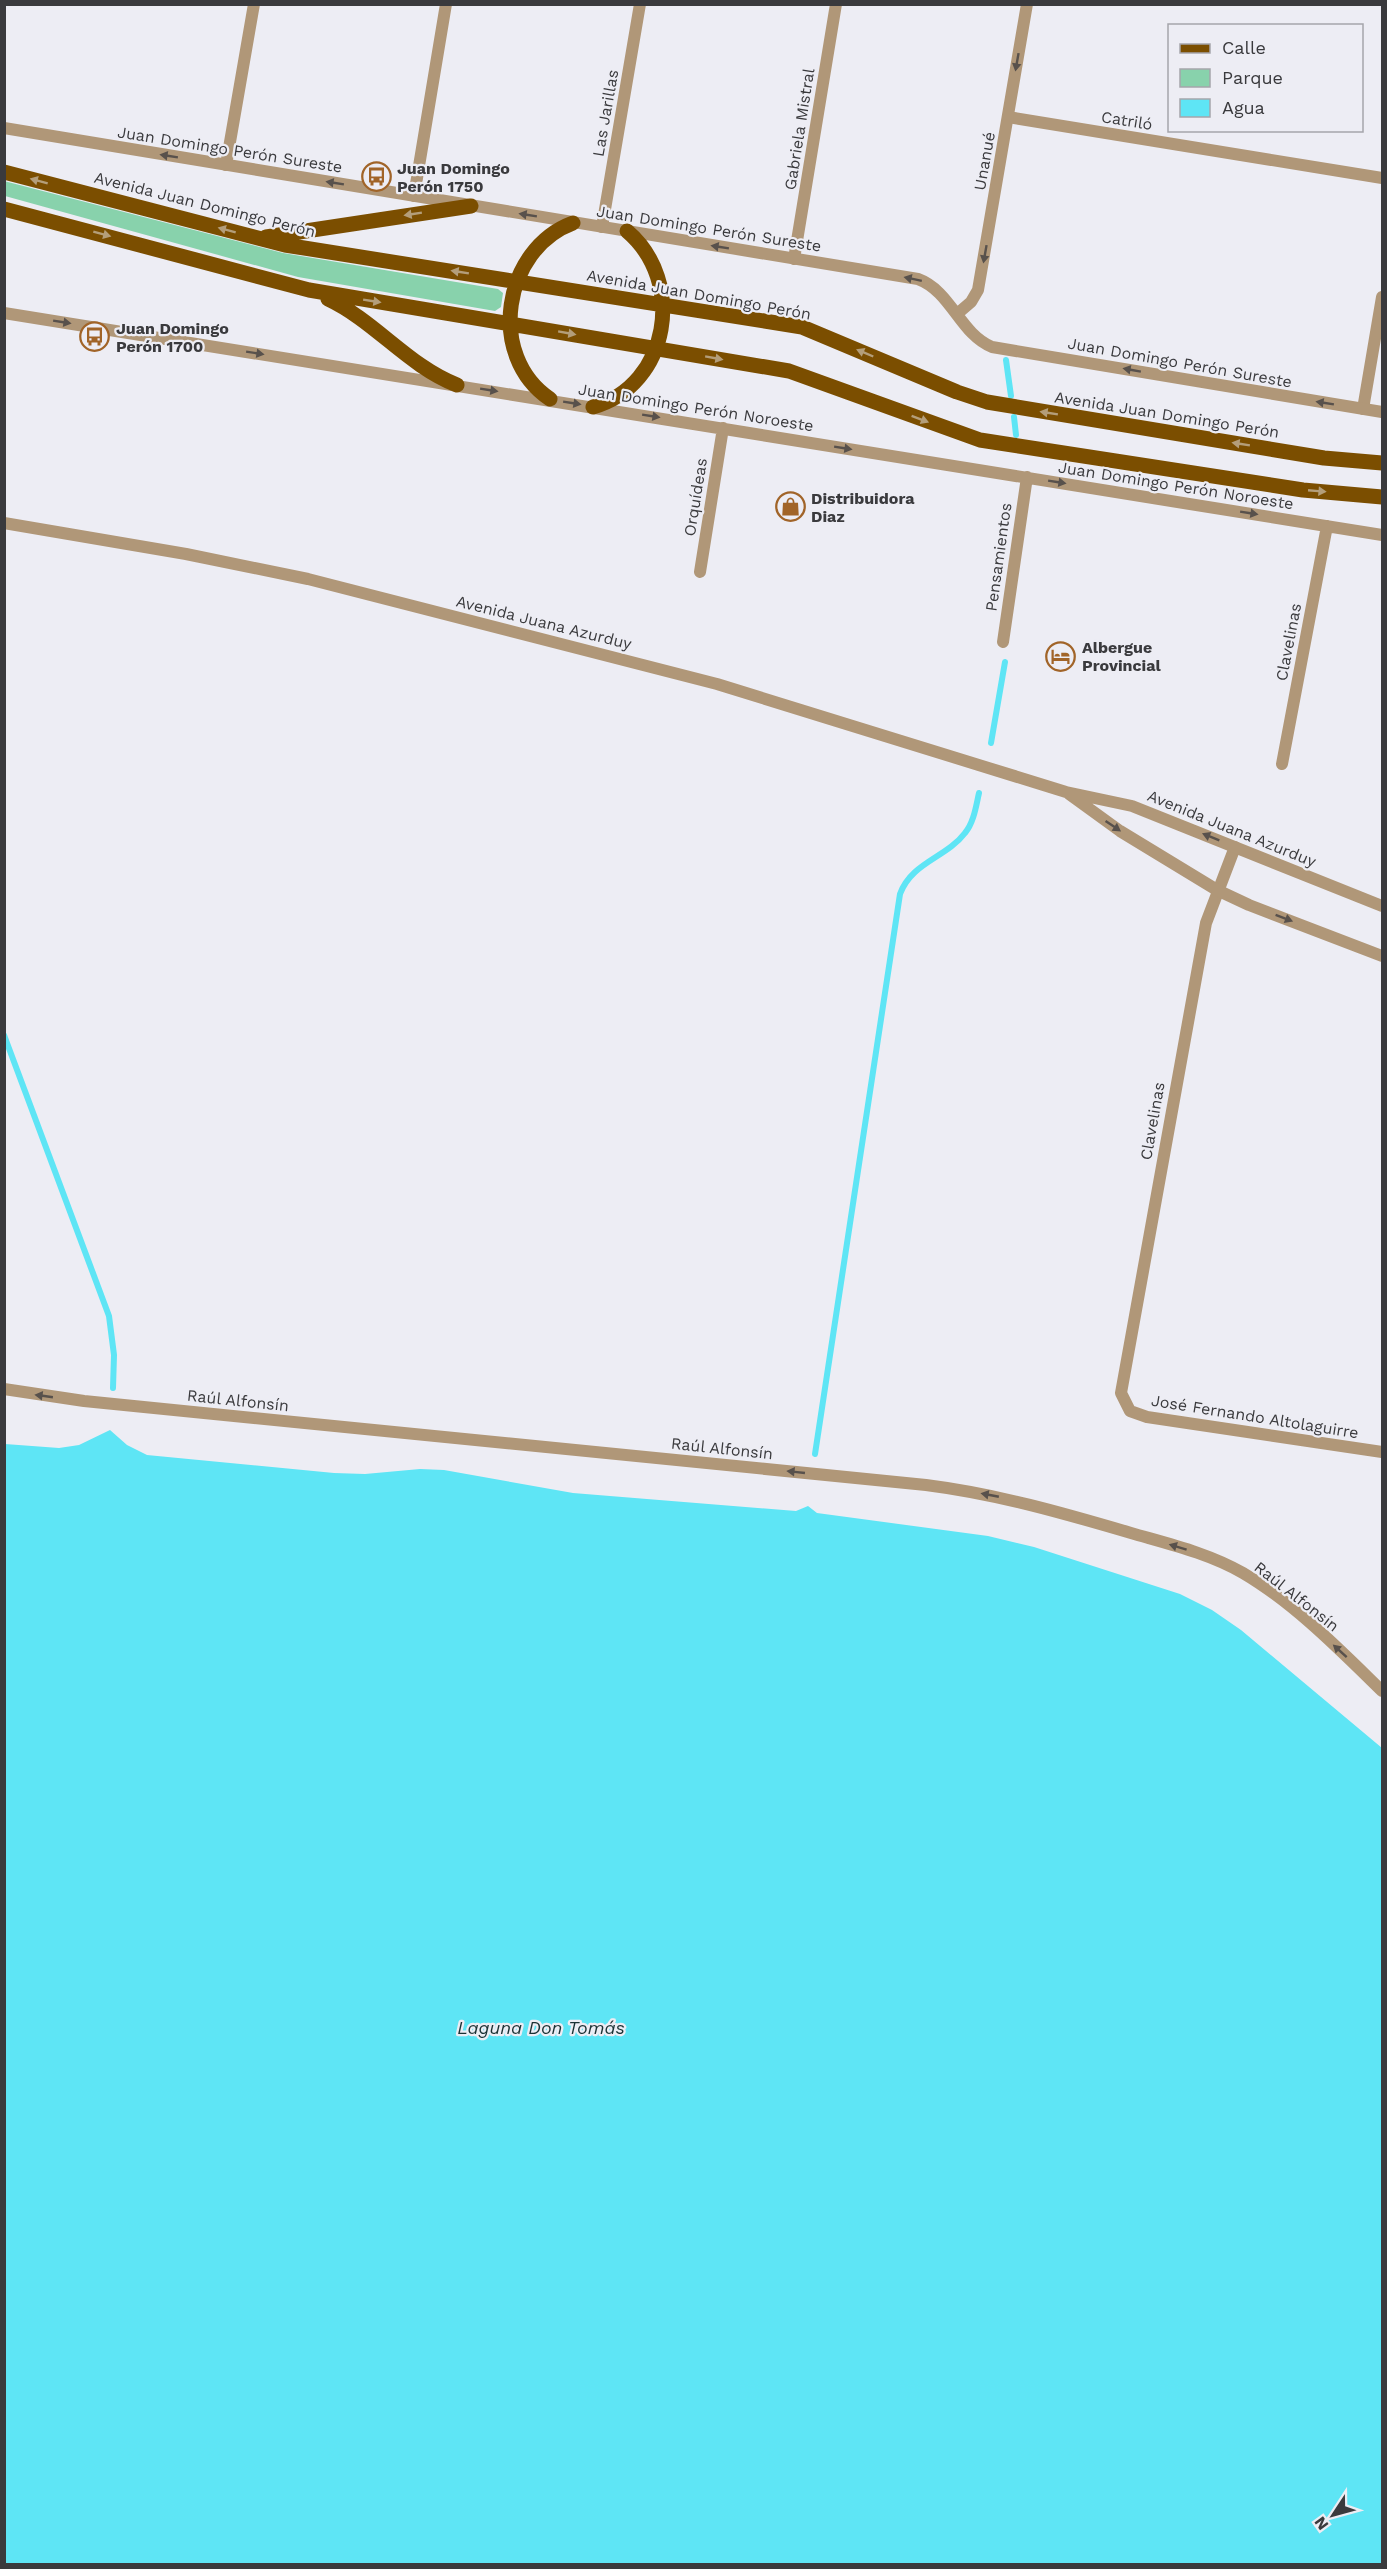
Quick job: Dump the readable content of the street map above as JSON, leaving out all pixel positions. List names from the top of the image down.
{
  "streets": {
    "main road": ["Avenida Juan Domingo Perón"],
    "street": [
      "Las Jarillas",
      "Catriló",
      "Gabriela Mistral",
      "Juan Domingo Perón Sureste",
      "Unanué",
      "Juan Domingo Perón Noroeste",
      "Orquídeas",
      "Pensamientos",
      "Avenida Juana Azurduy",
      "Clavelinas",
      "Raúl Alfonsín",
      "José Fernando Altolaguirre"
    ]
  },
  "crossings": [
    ["Las Jarillas", "Juan Domingo Perón Sureste"],
    ["Catriló", "Unanué"],
    ["Gabriela Mistral", "Juan Domingo Perón Sureste"],
    ["Juan Domingo Perón Sureste", "Unanué"],
    ["Juan Domingo Perón Noroeste", "Orquídeas"],
    ["Juan Domingo Perón Noroeste", "Pensamientos"],
    ["Juan Domingo Perón Noroeste", "Clavelinas"],
    ["Avenida Juana Azurduy", "Clavelinas"],
    ["Clavelinas", "José Fernando Altolaguirre"]
  ],
  "one_way": [
    "Juan Domingo Perón Sureste",
    "Unanué",
    "Juan Domingo Perón Noroeste",
    "Raúl Alfonsín"
  ],
  "water": ["Laguna Don Tomás"],
  "places": {
    "bus stop": ["Juan Domingo Perón 1750", "Juan Domingo Perón 1700"],
    "shop": ["Distribuidora Diaz"],
    "hotel": ["Albergue Provincial"]
  },
  "legend": ["Calle", "Parque", "Agua"],
  "north": "bottom left"
}
